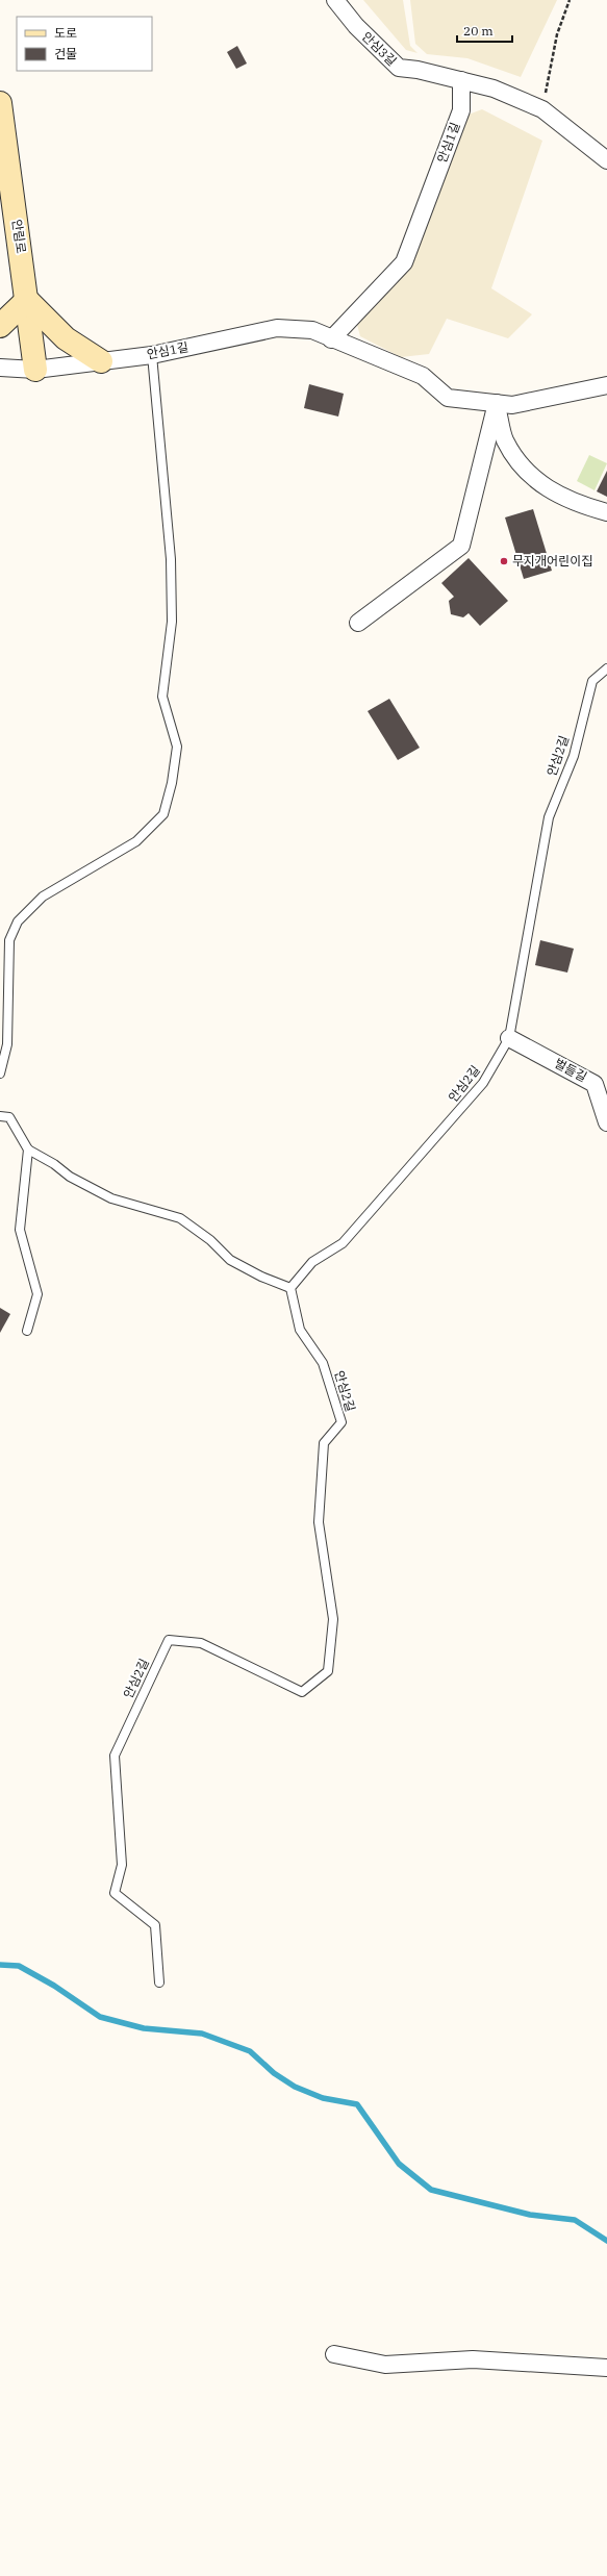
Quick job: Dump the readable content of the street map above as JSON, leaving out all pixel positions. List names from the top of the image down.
{
  "streets": {
    "street": [
      "안심3길",
      "안심1길",
      "안림로",
      "벌들길"
    ],
    "lane": ["안심2길"]
  },
  "crossings": [
    ["안심3길", "안심1길"],
    ["안심1길", "안림로"],
    ["안심2길", "벌들길"]
  ],
  "places": ["무지개어린이집"],
  "legend": ["도로", "건물"],
  "scale_bar": "20 m"
}
